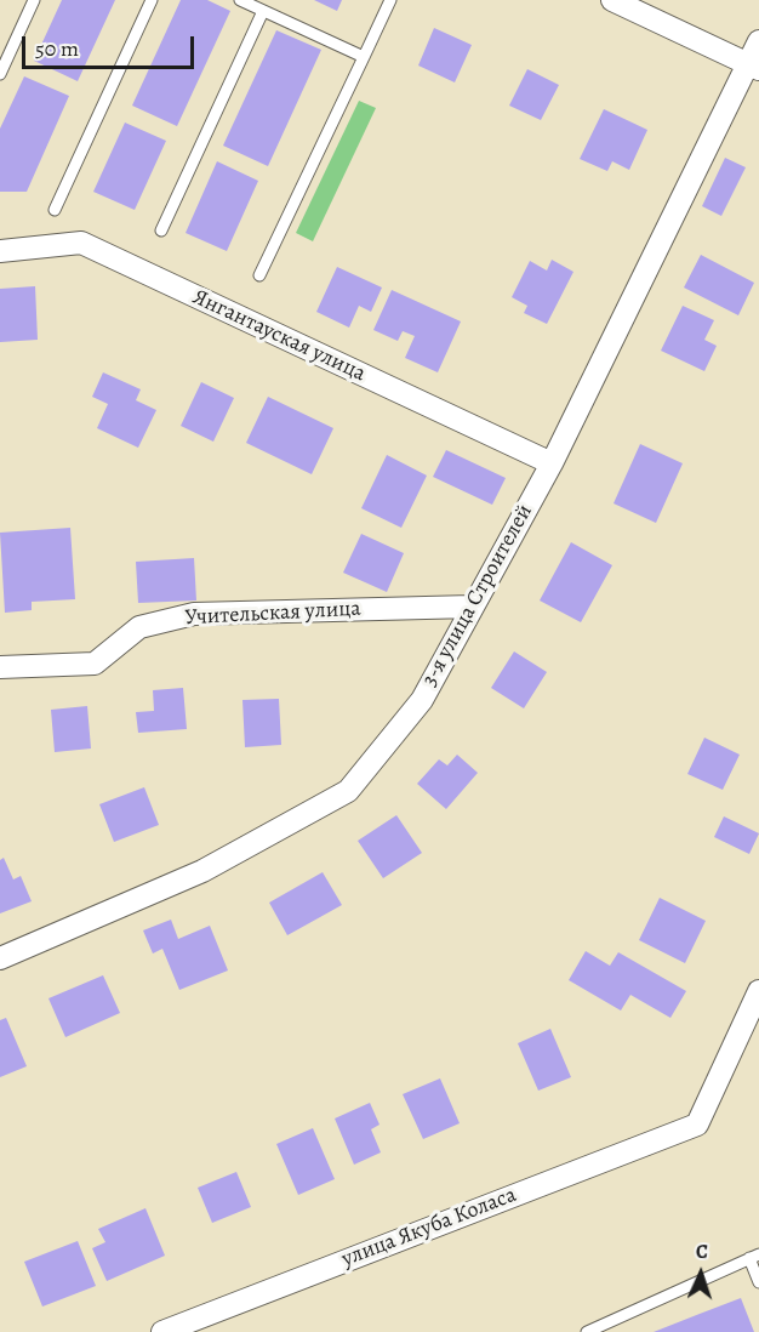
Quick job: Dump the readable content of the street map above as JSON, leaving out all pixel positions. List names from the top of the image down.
{
  "streets": {
    "street": [
      "Янгантауская улица",
      "3-я улица Строителей",
      "Учительская улица",
      "улица Якуба Коласа"
    ]
  },
  "crossings": [
    ["Янгантауская улица", "3-я улица Строителей"],
    ["3-я улица Строителей", "Учительская улица"]
  ],
  "scale_bar": "50 m",
  "north": "top"
}
